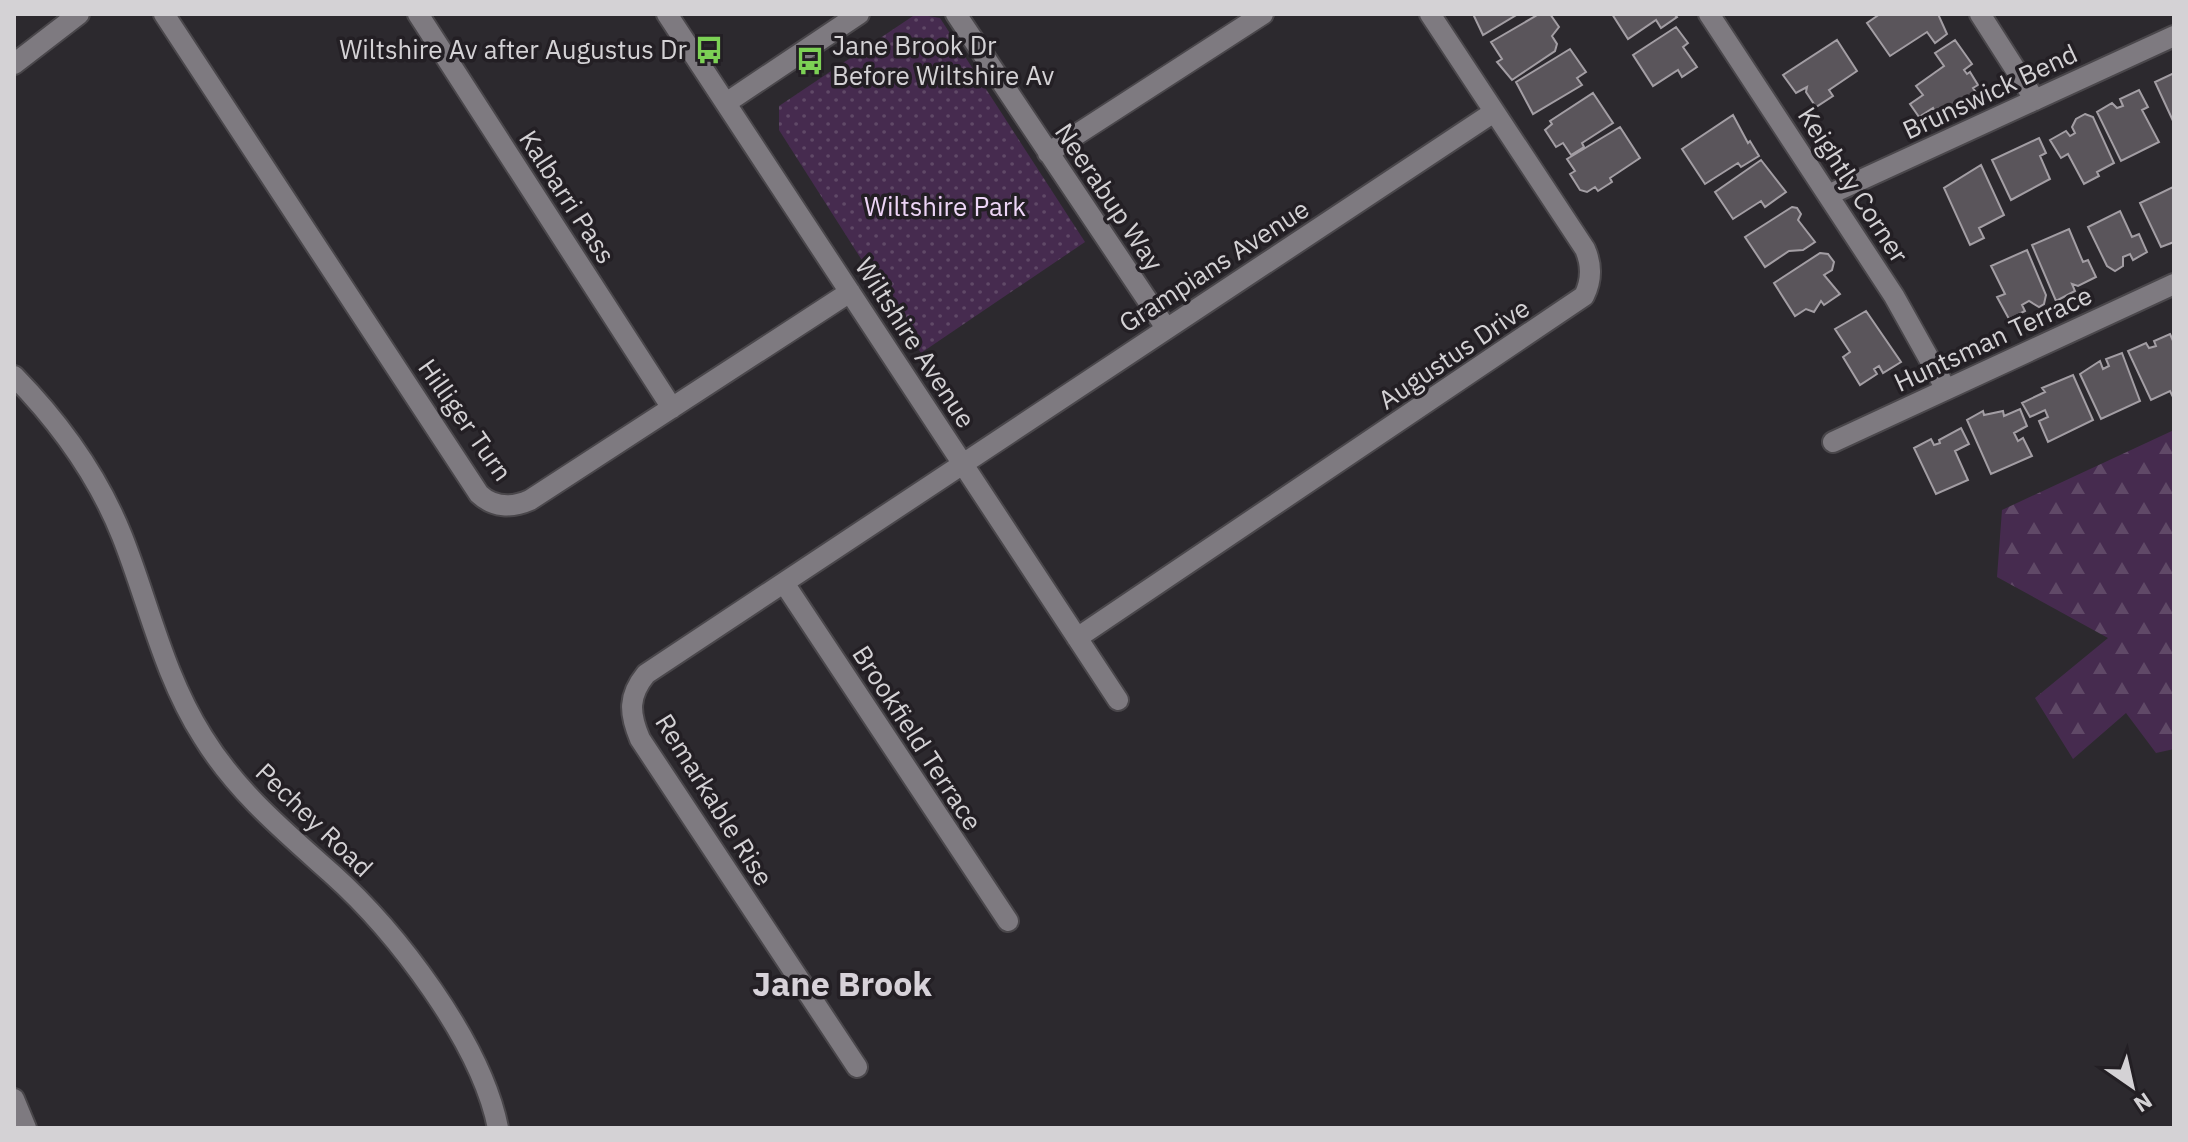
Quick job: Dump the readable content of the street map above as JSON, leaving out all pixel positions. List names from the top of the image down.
{
  "streets": {
    "street": [
      "Brunswick Bend",
      "Keightly Corner",
      "Kalbarri Pass",
      "Neerabup Way",
      "Grampians Avenue",
      "Huntsman Terrace",
      "Wiltshire Avenue",
      "Augustus Drive",
      "Hilliger Turn",
      "Brookfield Terrace",
      "Remarkable Rise",
      "Pechey Road"
    ]
  },
  "crossings": [
    ["Brunswick Bend", "Keightly Corner"],
    ["Keightly Corner", "Huntsman Terrace"],
    ["Kalbarri Pass", "Hilliger Turn"],
    ["Neerabup Way", "Grampians Avenue"],
    ["Grampians Avenue", "Wiltshire Avenue"],
    ["Grampians Avenue", "Augustus Drive"],
    ["Grampians Avenue", "Remarkable Rise"],
    ["Wiltshire Avenue", "Augustus Drive"],
    ["Wiltshire Avenue", "Hilliger Turn"],
    ["Wiltshire Avenue", "Remarkable Rise"],
    ["Brookfield Terrace", "Remarkable Rise"]
  ],
  "districts": ["Jane Brook"],
  "parks": ["Wiltshire Park"],
  "places": {
    "bus stop": ["Wiltshire Av after Augustus Dr", "Jane Brook Dr Before Wiltshire Av"]
  },
  "north": "bottom right"
}
